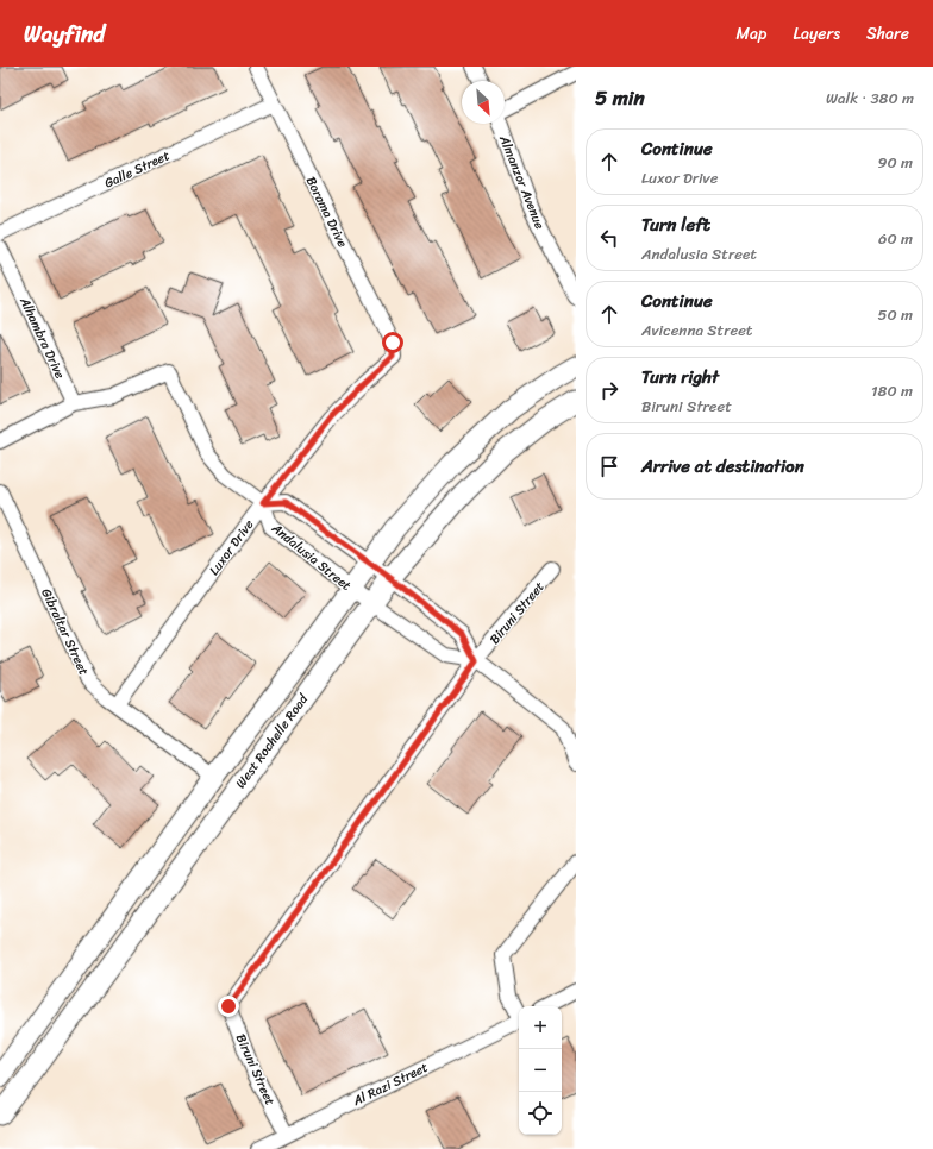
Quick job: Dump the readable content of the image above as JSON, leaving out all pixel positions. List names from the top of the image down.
{
  "streets": {
    "street": [
      "Galle Street",
      "Almanzor Avenue",
      "Borama Drive",
      "Alhambra Drive",
      "Luxor Drive",
      "Andalusia Street",
      "Biruni Street",
      "Gibraltar Street",
      "West Rochelle Road",
      "Al Razi Street"
    ]
  },
  "crossings": [
    ["Galle Street", "Borama Drive"],
    ["Borama Drive", "Luxor Drive"],
    ["Luxor Drive", "Andalusia Street"],
    ["Luxor Drive", "Gibraltar Street"],
    ["Andalusia Street", "Biruni Street"],
    ["Andalusia Street", "West Rochelle Road"],
    ["Biruni Street", "Al Razi Street"],
    ["Gibraltar Street", "West Rochelle Road"]
  ],
  "north": "bottom right",
  "page": {
    "header": "Wayfind",
    "nav": ["Map", "Layers", "Share"],
    "heading": ["5 min", "Walk · 380 m"],
    "list": [
      ["Continue", "Luxor Drive", "90 m"],
      ["Turn left", "Andalusia Street", "60 m"],
      ["Continue", "Avicenna Street", "50 m"],
      ["Turn right", "Biruni Street", "180 m"],
      "Arrive at destination"
    ],
    "map_buttons": ["+", "−"]
  }
}
